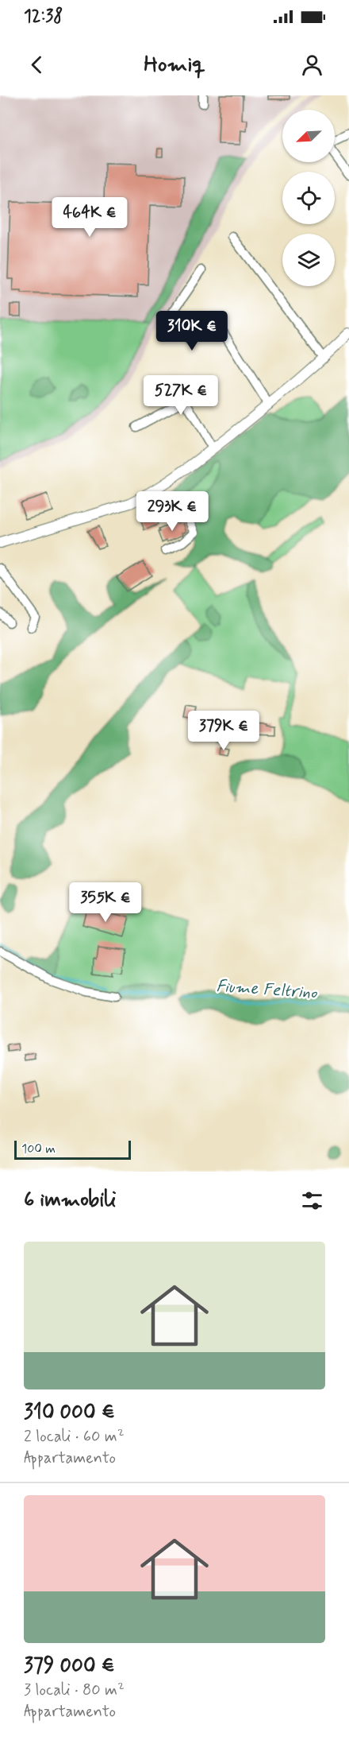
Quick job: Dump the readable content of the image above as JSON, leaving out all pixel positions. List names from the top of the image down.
{
  "water": ["Fiume Feltrino"],
  "scale_bar": "100 m",
  "north": "bottom left",
  "page": {
    "status": "12:38",
    "header": "Homiq",
    "price": [
      "464K €",
      "310K €",
      "527K €",
      "293K €",
      "379K €",
      "355K €"
    ],
    "scale": "100 m",
    "heading": "6 immobili",
    "list": [
      {
        "name": "310 000 €",
        "note": "2 locali · 60 m² · Appartamento"
      },
      {
        "name": "379 000 €",
        "note": "3 locali · 80 m² · Appartamento"
      }
    ]
  }
}
